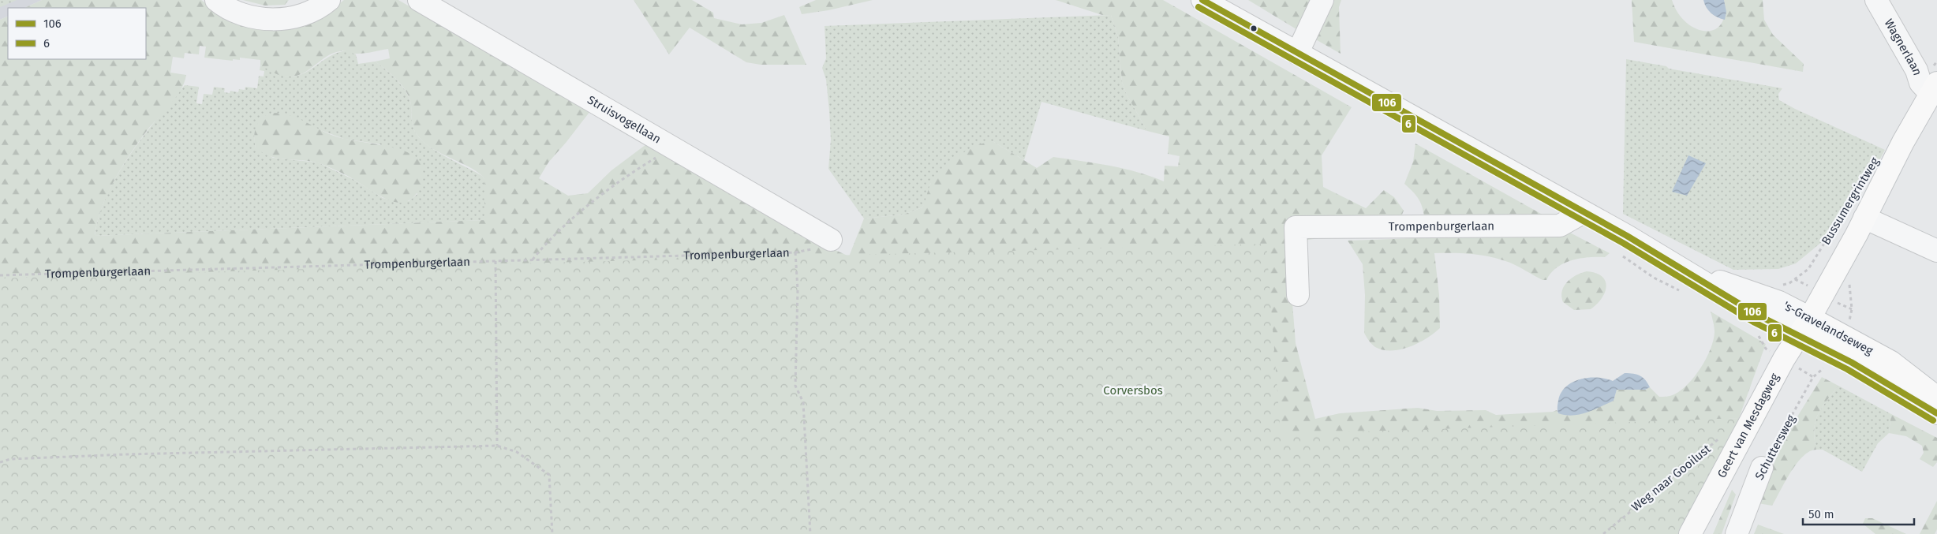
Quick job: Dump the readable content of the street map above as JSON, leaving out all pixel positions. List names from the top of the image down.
{
  "streets": {
    "main road": ["Bussumergrintweg", "'s-Gravelandseweg", "Geert van Mesdagweg"],
    "street": [
      "Wagnerlaan",
      "Struisvogellaan",
      "Trompenburgerlaan",
      "Schuttersweg"
    ],
    "path": ["Weg naar Gooilust"]
  },
  "crossings": [
    ["Wagnerlaan", "Bussumergrintweg"],
    ["Struisvogellaan", "Trompenburgerlaan"],
    ["Bussumergrintweg", "'s-Gravelandseweg"],
    ["Bussumergrintweg", "Geert van Mesdagweg"],
    ["Trompenburgerlaan", "'s-Gravelandseweg"],
    ["'s-Gravelandseweg", "Geert van Mesdagweg"],
    ["Geert van Mesdagweg", "Weg naar Gooilust"]
  ],
  "parks": ["Corversbos"],
  "lines": ["transit line 106", "transit line 6"],
  "legend": ["106", "6"],
  "scale_bar": "50 m"
}
